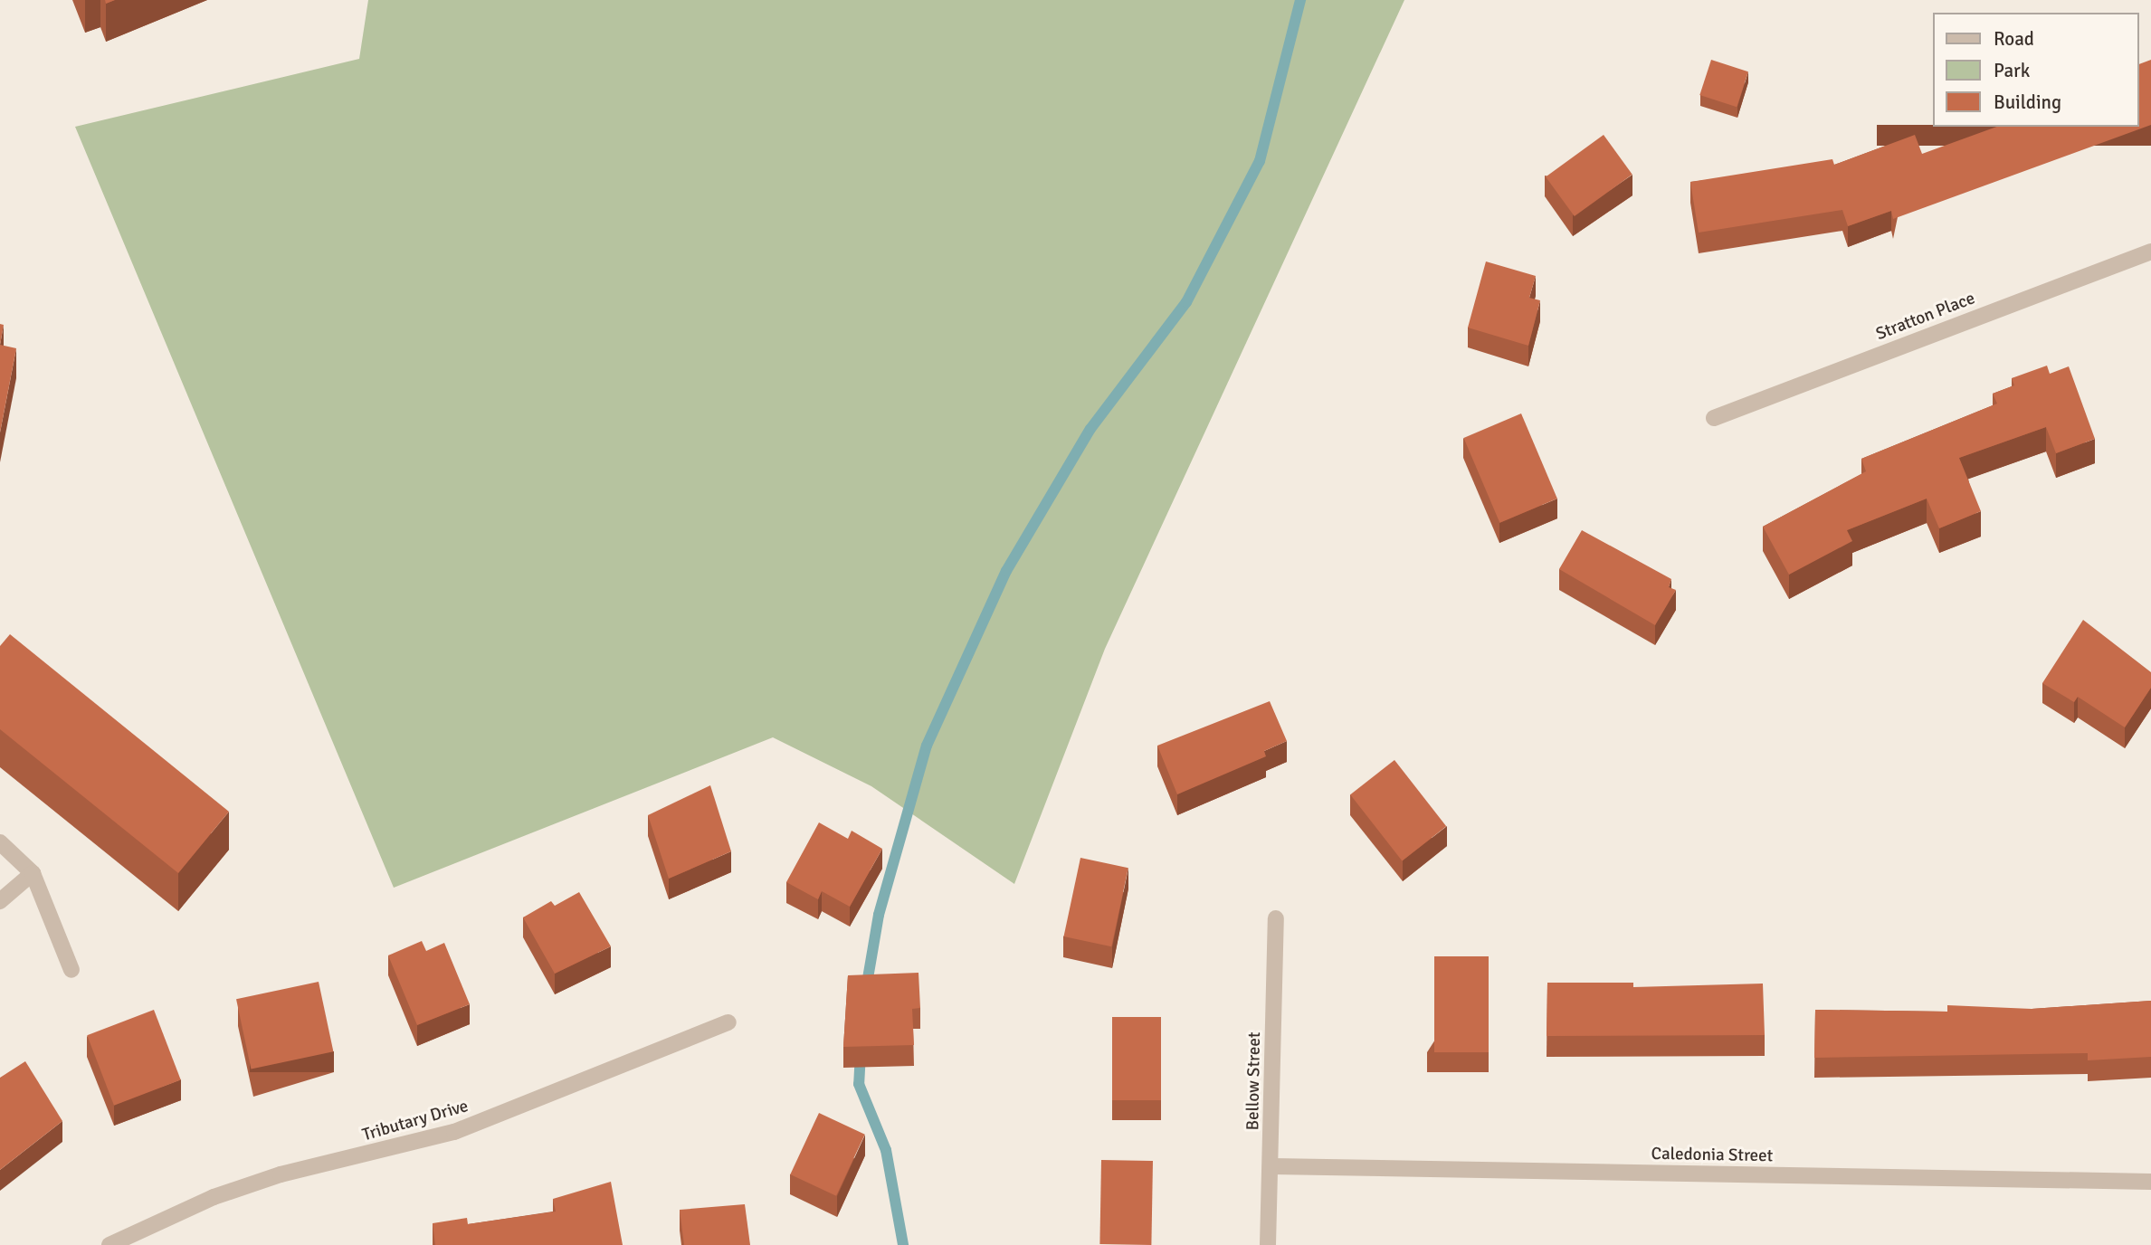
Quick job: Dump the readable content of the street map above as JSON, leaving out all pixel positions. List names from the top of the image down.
{
  "streets": {
    "street": [
      "Stratton Place",
      "Bellow Street",
      "Tributary Drive",
      "Caledonia Street"
    ]
  },
  "crossings": [
    ["Bellow Street", "Caledonia Street"]
  ],
  "legend": ["Road", "Park", "Building"]
}
